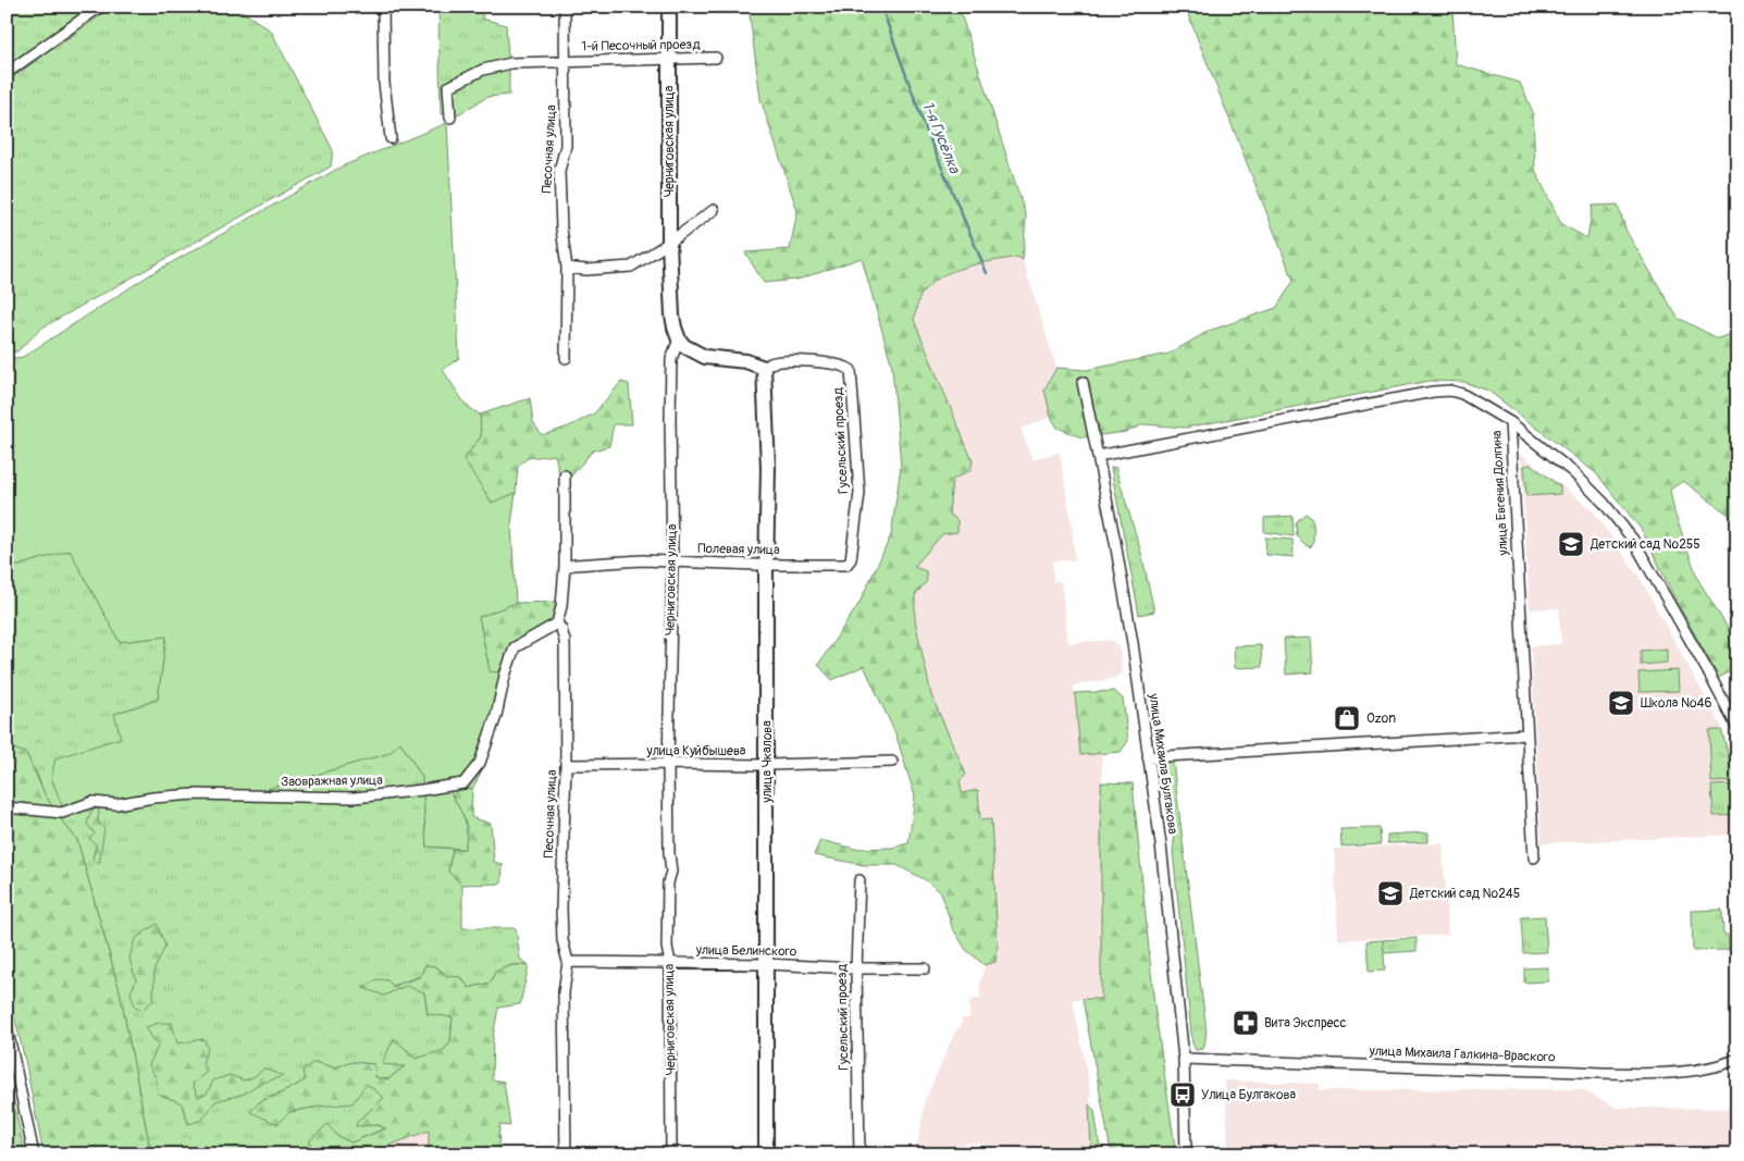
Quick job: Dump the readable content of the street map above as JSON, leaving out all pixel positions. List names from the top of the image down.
{
  "streets": {
    "street": [
      "1-й Песочный проезд",
      "Черниговская улица",
      "Песочная улица",
      "Гусельский проезд",
      "улица Евгения Долгина",
      "Полевая улица",
      "улица Куйбышева",
      "улица Чкалова",
      "улица Михаила Булгакова",
      "Заовражная улица",
      "улица Белинского",
      "улица Михаила Галкина-Враского"
    ]
  },
  "crossings": [
    ["1-й Песочный проезд", "Черниговская улица"],
    ["1-й Песочный проезд", "Песочная улица"],
    ["Черниговская улица", "Полевая улица"],
    ["Черниговская улица", "улица Куйбышева"],
    ["Черниговская улица", "улица Белинского"],
    ["Песочная улица", "Полевая улица"],
    ["Песочная улица", "улица Куйбышева"],
    ["Песочная улица", "Заовражная улица"],
    ["Песочная улица", "улица Белинского"],
    ["Гусельский проезд", "Полевая улица"],
    ["Гусельский проезд", "улица Чкалова"],
    ["Гусельский проезд", "улица Белинского"],
    ["улица Евгения Долгина", "улица Михаила Булгакова"],
    ["Полевая улица", "улица Чкалова"],
    ["улица Куйбышева", "улица Чкалова"],
    ["улица Чкалова", "улица Белинского"],
    ["улица Михаила Булгакова", "улица Михаила Галкина-Враского"]
  ],
  "water": ["1-я Гусёлка"],
  "places": {
    "school or university": ["Детский сад №255", "Школа №46", "Детский сад №245"],
    "shop": ["Ozon"],
    "pharmacy": ["Вита Экспресс"],
    "bus stop": ["Улица Булгакова"]
  }
}
